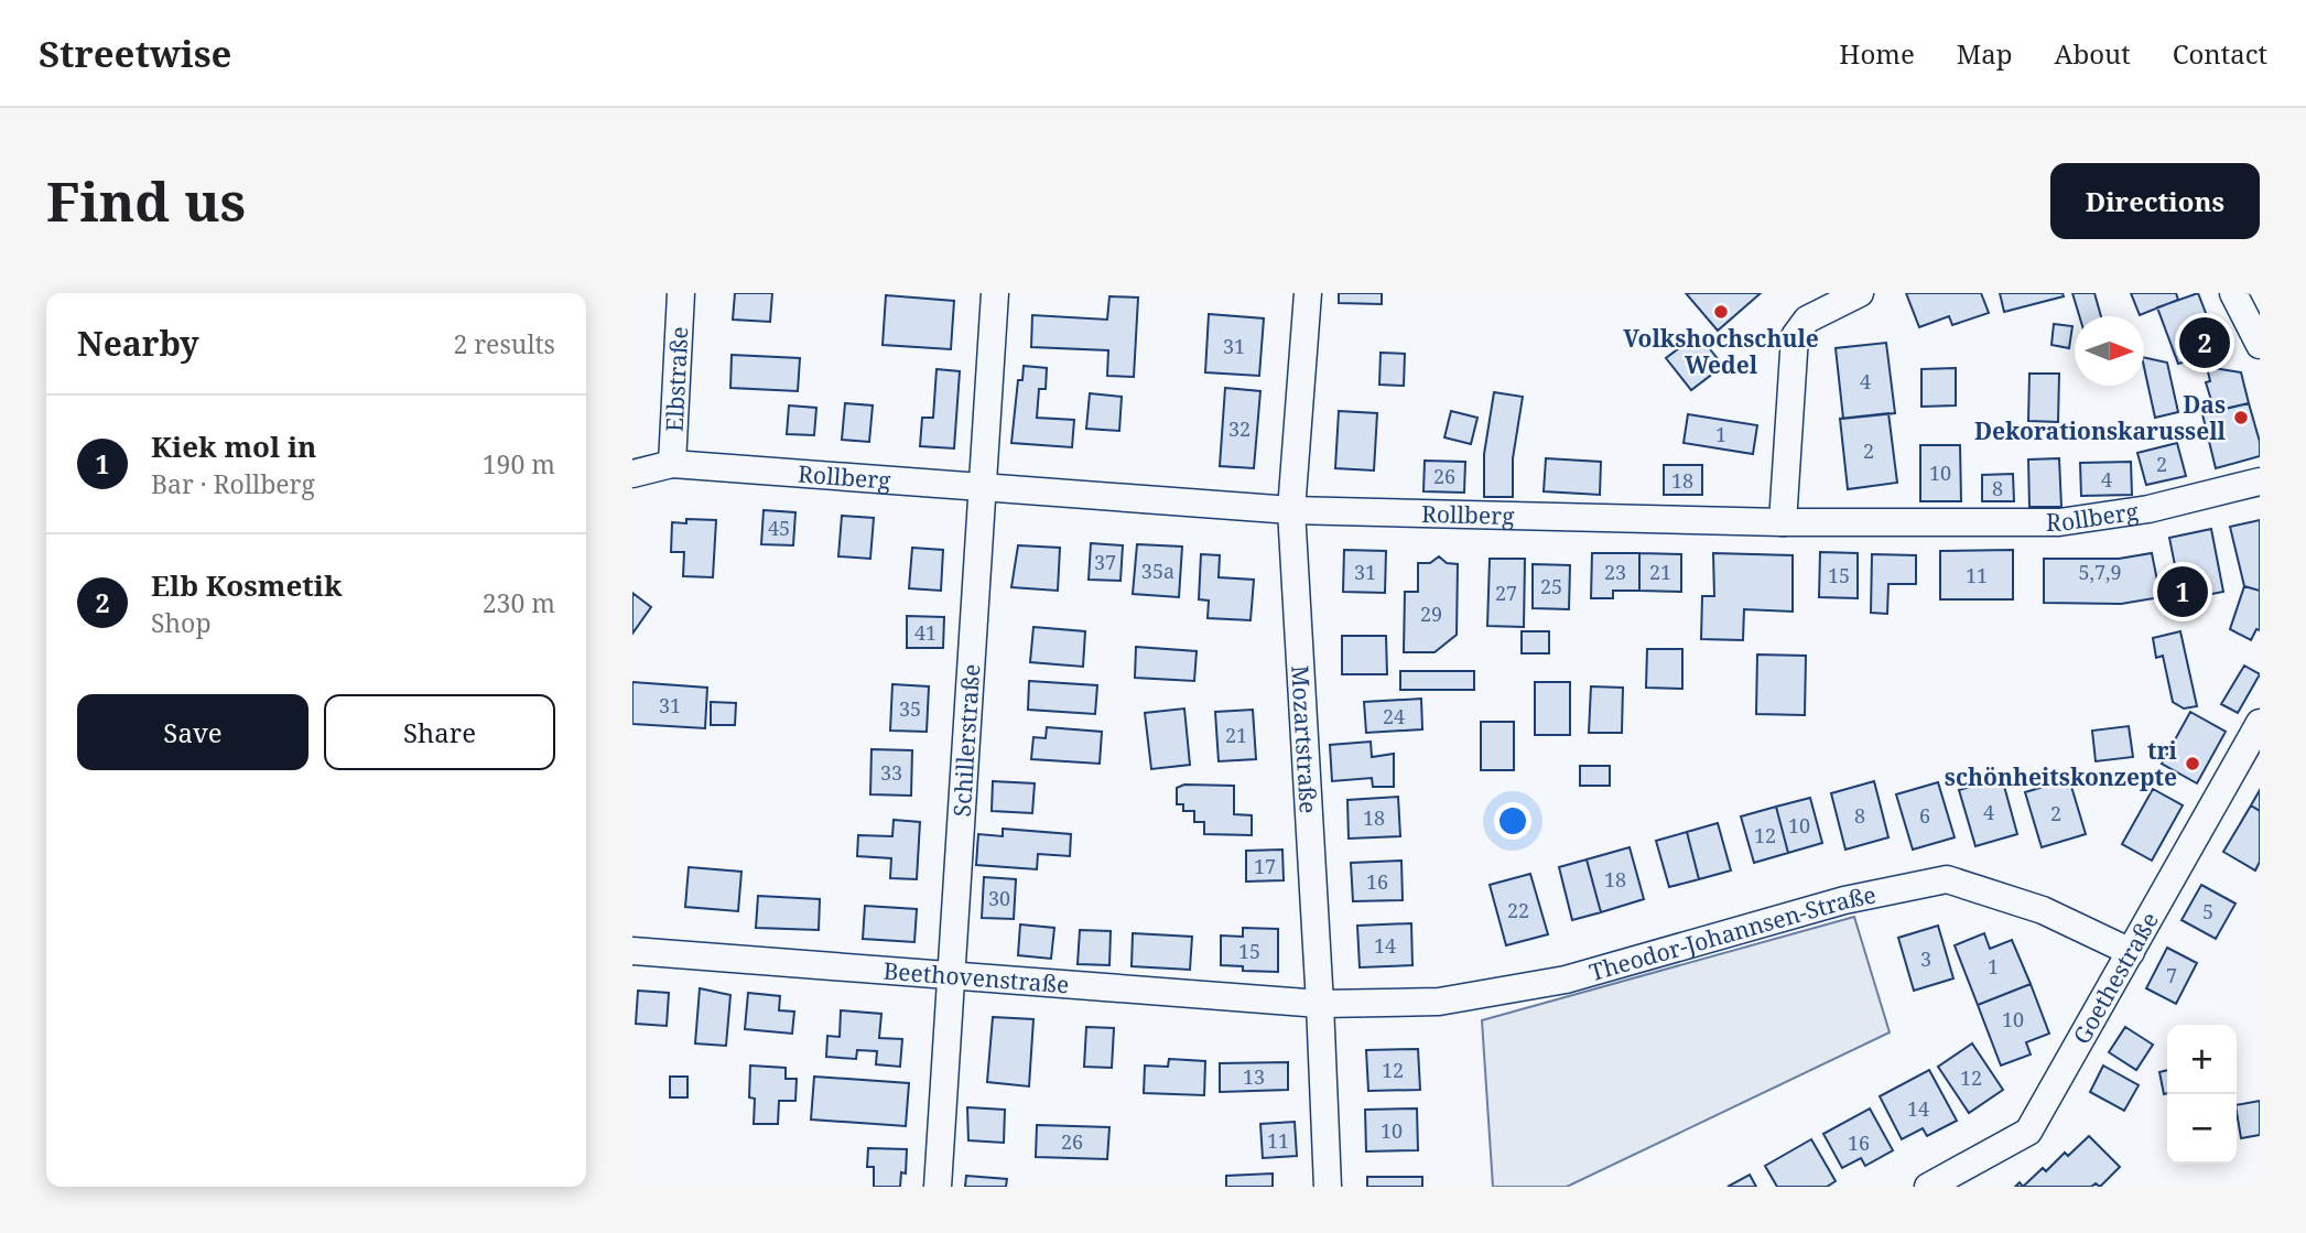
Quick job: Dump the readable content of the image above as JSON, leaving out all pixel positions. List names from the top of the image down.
{
  "streets": {
    "street": [
      "Elbstraße",
      "Rollberg",
      "Schillerstraße",
      "Mozartstraße",
      "Theodor-Johannsen-Straße",
      "Beethovenstraße",
      "Goethestraße"
    ]
  },
  "crossings": [
    ["Elbstraße", "Rollberg"],
    ["Rollberg", "Schillerstraße"],
    ["Rollberg", "Mozartstraße"],
    ["Schillerstraße", "Beethovenstraße"],
    ["Mozartstraße", "Theodor-Johannsen-Straße"],
    ["Mozartstraße", "Beethovenstraße"],
    ["Theodor-Johannsen-Straße", "Beethovenstraße"],
    ["Theodor-Johannsen-Straße", "Goethestraße"]
  ],
  "places": ["Volkshochschule Wedel", "Das Dekorationskarussell", "tri schönheitskonzepte"],
  "house_numbers": [
    "31",
    "4",
    "32",
    "1",
    "2",
    "2",
    "10",
    "26",
    "4",
    "18",
    "8",
    "45",
    "37",
    "35a",
    "31",
    "23",
    "21",
    "5,7,9",
    "15",
    "11",
    "25",
    "27",
    "29",
    "41",
    "31",
    "35",
    "24",
    "21",
    "33",
    "4",
    "2",
    "8",
    "6",
    "18",
    "10",
    "12",
    "17",
    "18",
    "16",
    "30",
    "22",
    "5",
    "14",
    "15",
    "3",
    "1",
    "7",
    "10",
    "12",
    "13",
    "12",
    "14",
    "10",
    "11",
    "26",
    "16"
  ],
  "north": "right",
  "page": {
    "header": "Streetwise",
    "nav": [
      "Home",
      "Map",
      "About",
      "Contact"
    ],
    "buttons": [
      "Directions",
      ["Save", "Share"]
    ],
    "title": "Find us",
    "heading": ["Nearby", "2 results"],
    "pins": ["2", "1"],
    "list": [
      {
        "mark": "1",
        "name": "Kiek mol in",
        "note": "Bar · Rollberg",
        "value": "190 m"
      },
      {
        "mark": "2",
        "name": "Elb Kosmetik",
        "note": "Shop",
        "value": "230 m"
      }
    ],
    "map_buttons": ["+", "−"]
  }
}
